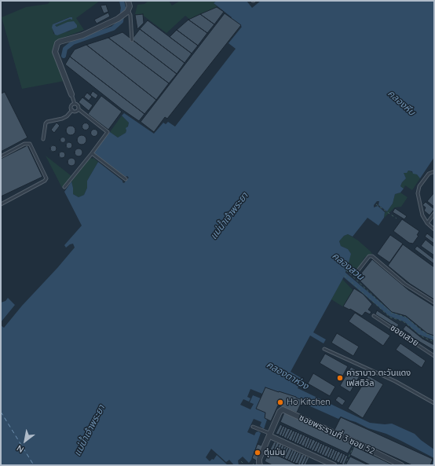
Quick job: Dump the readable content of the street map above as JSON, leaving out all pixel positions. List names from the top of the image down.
{
  "streets": {
    "street": ["ซอยพระรามที่ 3 ซอย 52"],
    "lane": ["ซอยเสวย"]
  },
  "water": [
    "คลองหีบ",
    "แม่น้ำเจ้าพระยา",
    "คลองสวน",
    "คลองตาห่วง"
  ],
  "places": ["คาราบาว ตะวันแดง เฟสติวัล", "Ho Kitchen", "ตุ๋นมัน"],
  "north": "bottom left"
}
